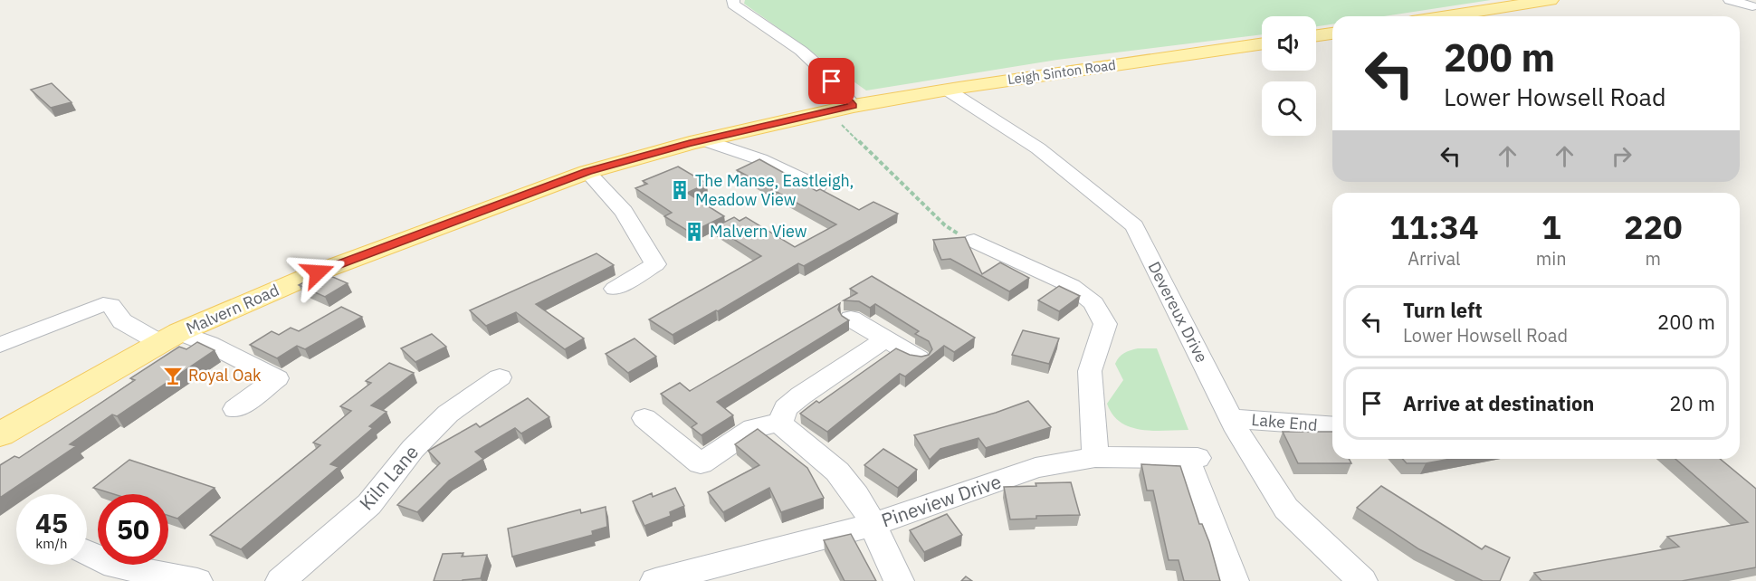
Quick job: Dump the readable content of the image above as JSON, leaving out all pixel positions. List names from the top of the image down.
{
  "streets": {
    "main road": ["Leigh Sinton Road", "Malvern Road"],
    "street": [
      "Devereux Drive",
      "Lake End",
      "Kiln Lane",
      "Pineview Drive"
    ]
  },
  "crossings": [
    ["Leigh Sinton Road", "Malvern Road"],
    ["Leigh Sinton Road", "Devereux Drive"],
    ["Devereux Drive", "Lake End"]
  ],
  "places": {
    "building": ["The Manse, Eastleigh, Meadow View", "Malvern View"],
    "bar": ["Royal Oak"]
  },
  "page": {
    "turn": ["200 m", "Lower Howsell Road"],
    "eta": [
      "11:34",
      "Arrival",
      "1",
      "min",
      "220",
      "m"
    ],
    "list": [
      {
        "name": "Turn left",
        "note": "Lower Howsell Road",
        "value": "200 m"
      },
      {
        "name": "Arrive at destination",
        "value": "20 m"
      }
    ],
    "speed": "45 km/h",
    "limit": "50"
  }
}
